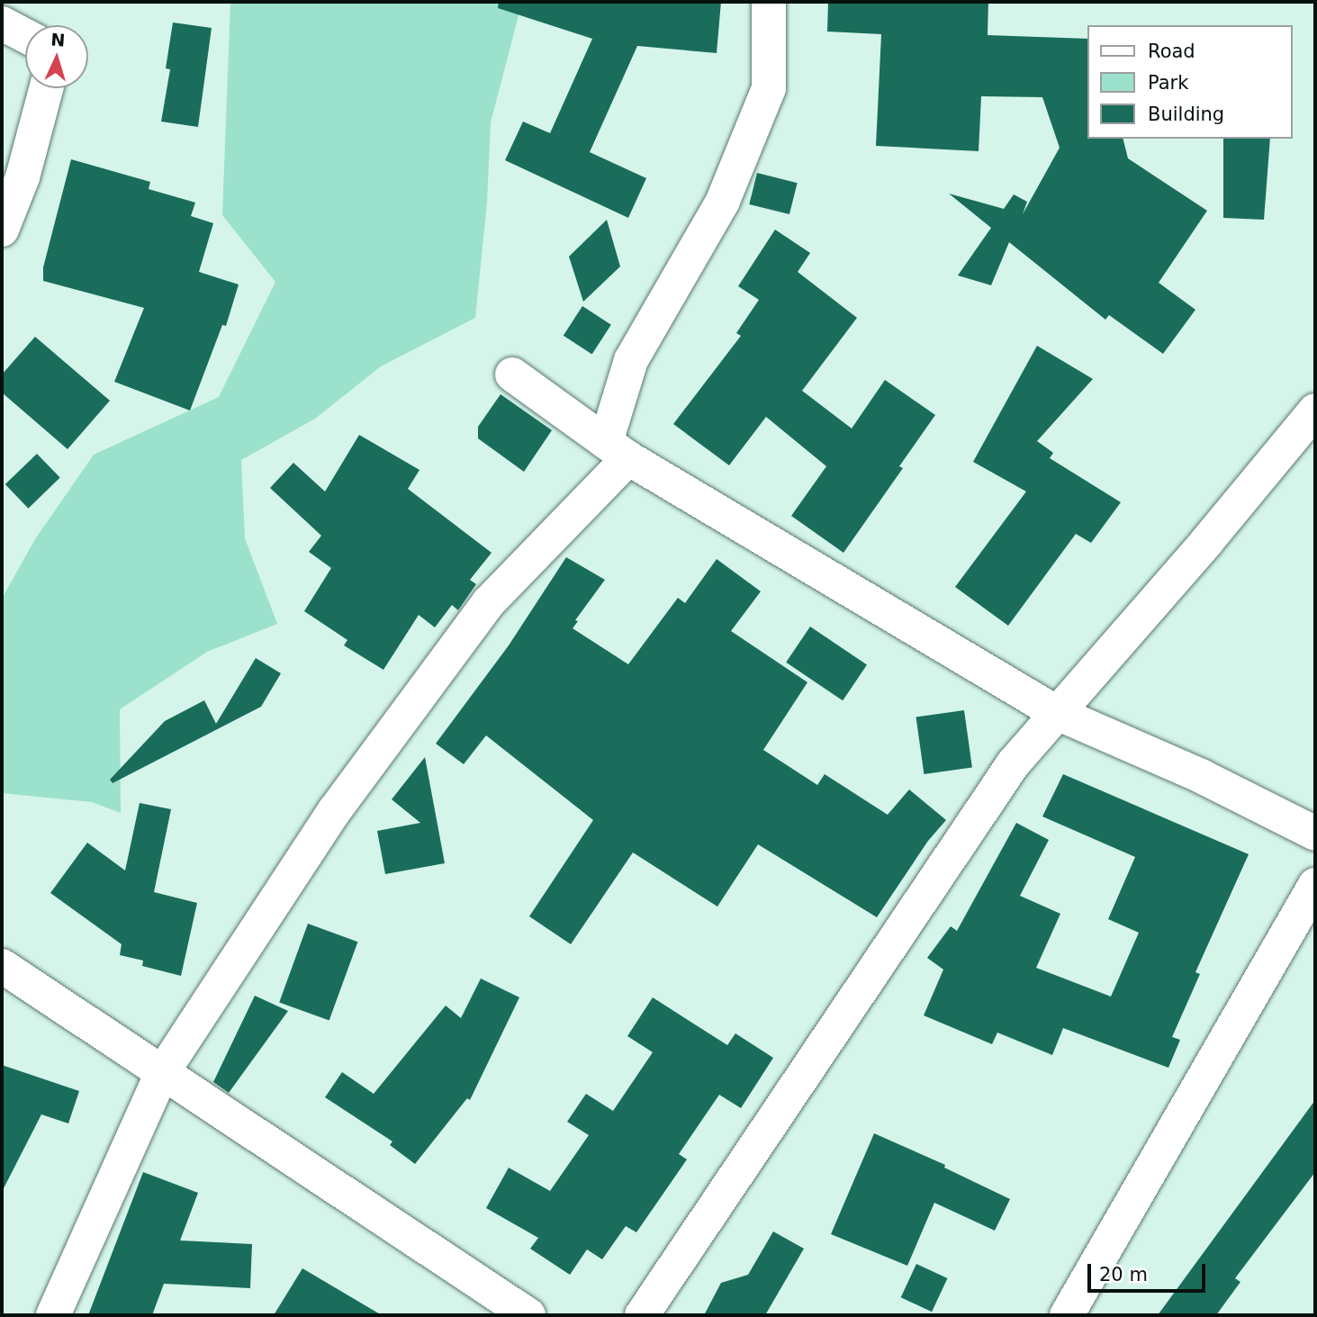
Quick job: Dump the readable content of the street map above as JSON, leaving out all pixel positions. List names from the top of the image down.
{
  "legend": ["Road", "Park", "Building"],
  "scale_bar": "20 m",
  "north": "top"
}
